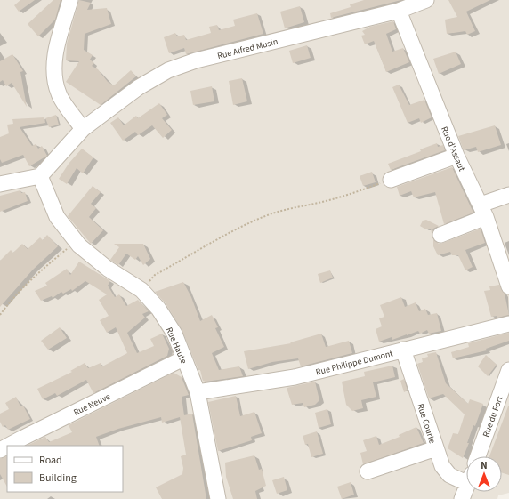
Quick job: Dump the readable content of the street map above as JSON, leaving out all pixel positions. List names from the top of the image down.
{
  "streets": {
    "street": [
      "Rue Alfred Musin",
      "Rue d'Assaut",
      "Rue Haute",
      "Rue Philippe Dumont",
      "Rue Neuve",
      "Rue du Fort",
      "Rue Courte"
    ]
  },
  "crossings": [
    ["Rue Alfred Musin", "Rue d'Assaut"],
    ["Rue Alfred Musin", "Rue Haute"],
    ["Rue Haute", "Rue Philippe Dumont"],
    ["Rue Haute", "Rue Neuve"],
    ["Rue Philippe Dumont", "Rue Courte"]
  ],
  "legend": ["Road", "Building"],
  "north": "top"
}
